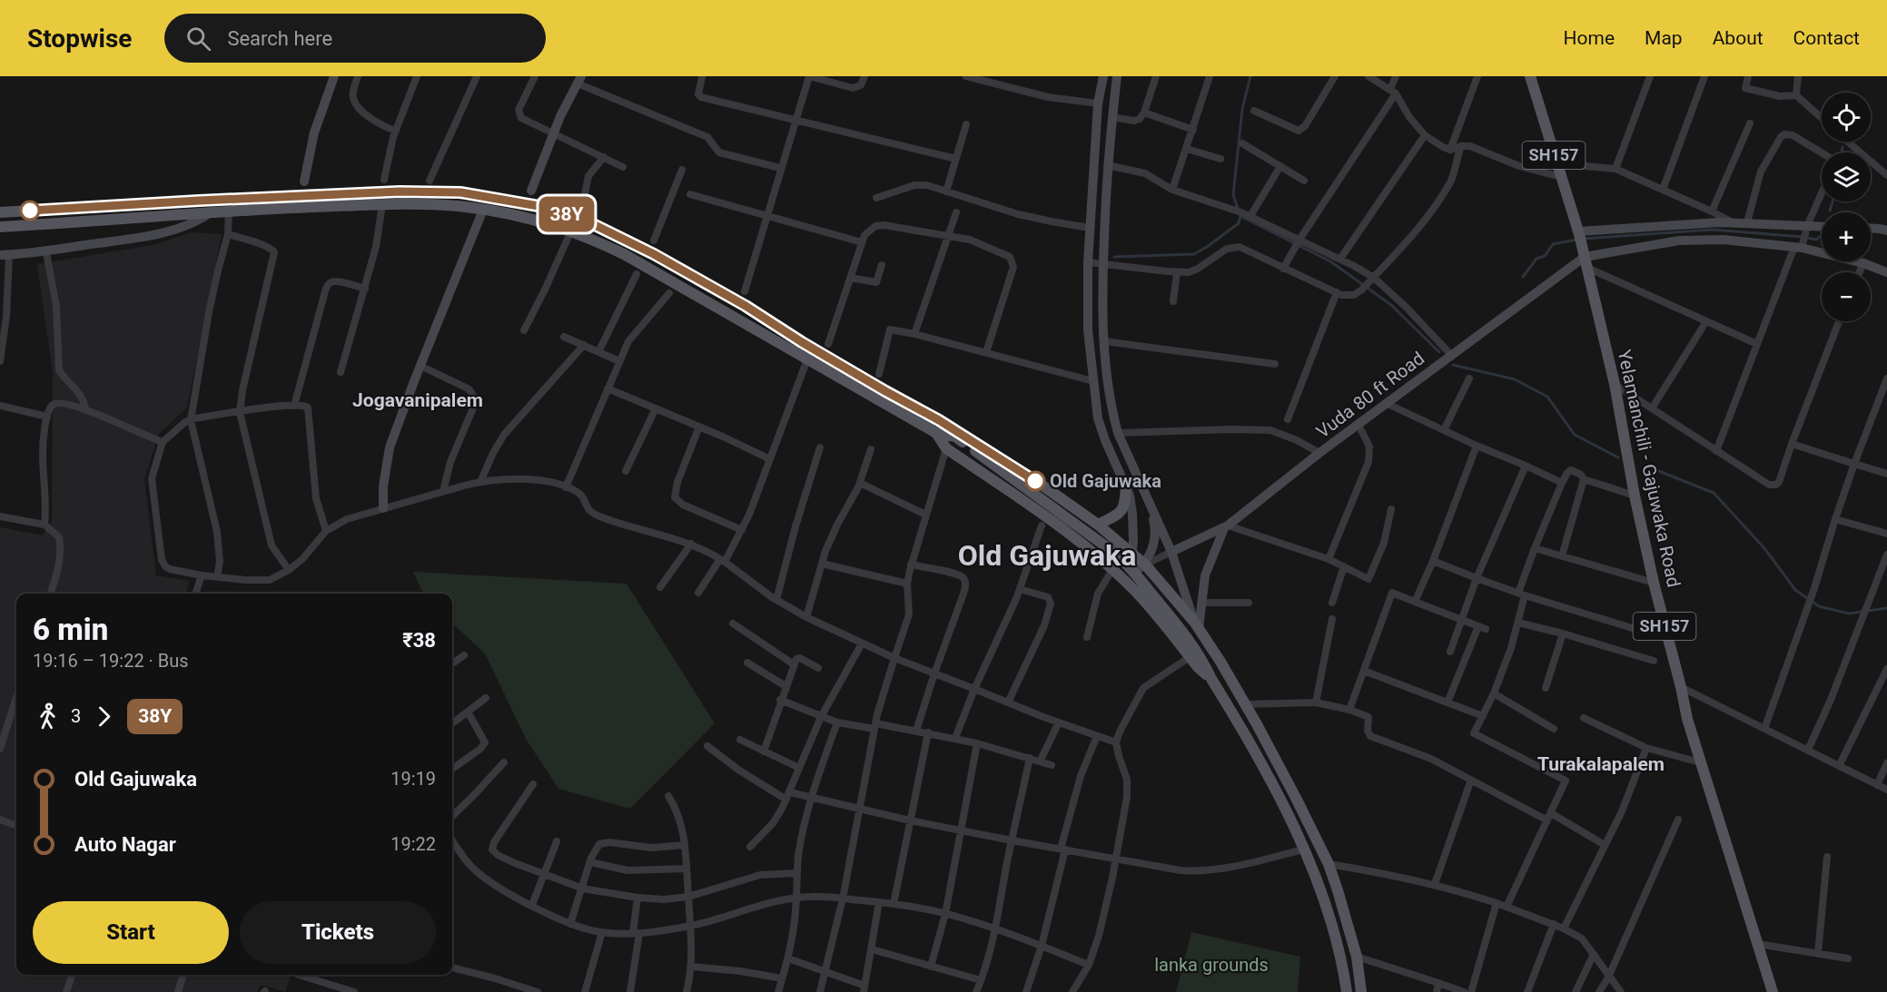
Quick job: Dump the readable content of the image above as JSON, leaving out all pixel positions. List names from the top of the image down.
{
  "streets": {
    "main road": ["SH157", "Yelamanchili - Gajuwaka Road"],
    "street": ["Vuda 80 ft Road"]
  },
  "crossings": [
    ["Vuda 80 ft Road", "Yelamanchili - Gajuwaka Road"]
  ],
  "districts": ["Jogavanipalem", "Old Gajuwaka", "Turakalapalem"],
  "parks": ["lanka grounds"],
  "places": ["Old Gajuwaka"],
  "lines": ["bus line 38Y"],
  "page": {
    "header": "Stopwise",
    "search": "Search here",
    "nav": [
      "Home",
      "Map",
      "About",
      "Contact"
    ],
    "on_map": "38Y",
    "map_buttons": ["+", "−"],
    "heading": ["6 min", "19:16 – 19:22 · Bus", "₹38"],
    "legs": ["3", "38Y"],
    "list": [
      {
        "name": "Old Gajuwaka",
        "value": "19:19"
      },
      {
        "name": "Auto Nagar",
        "value": "19:22"
      }
    ],
    "buttons": ["Start", "Tickets"]
  }
}
